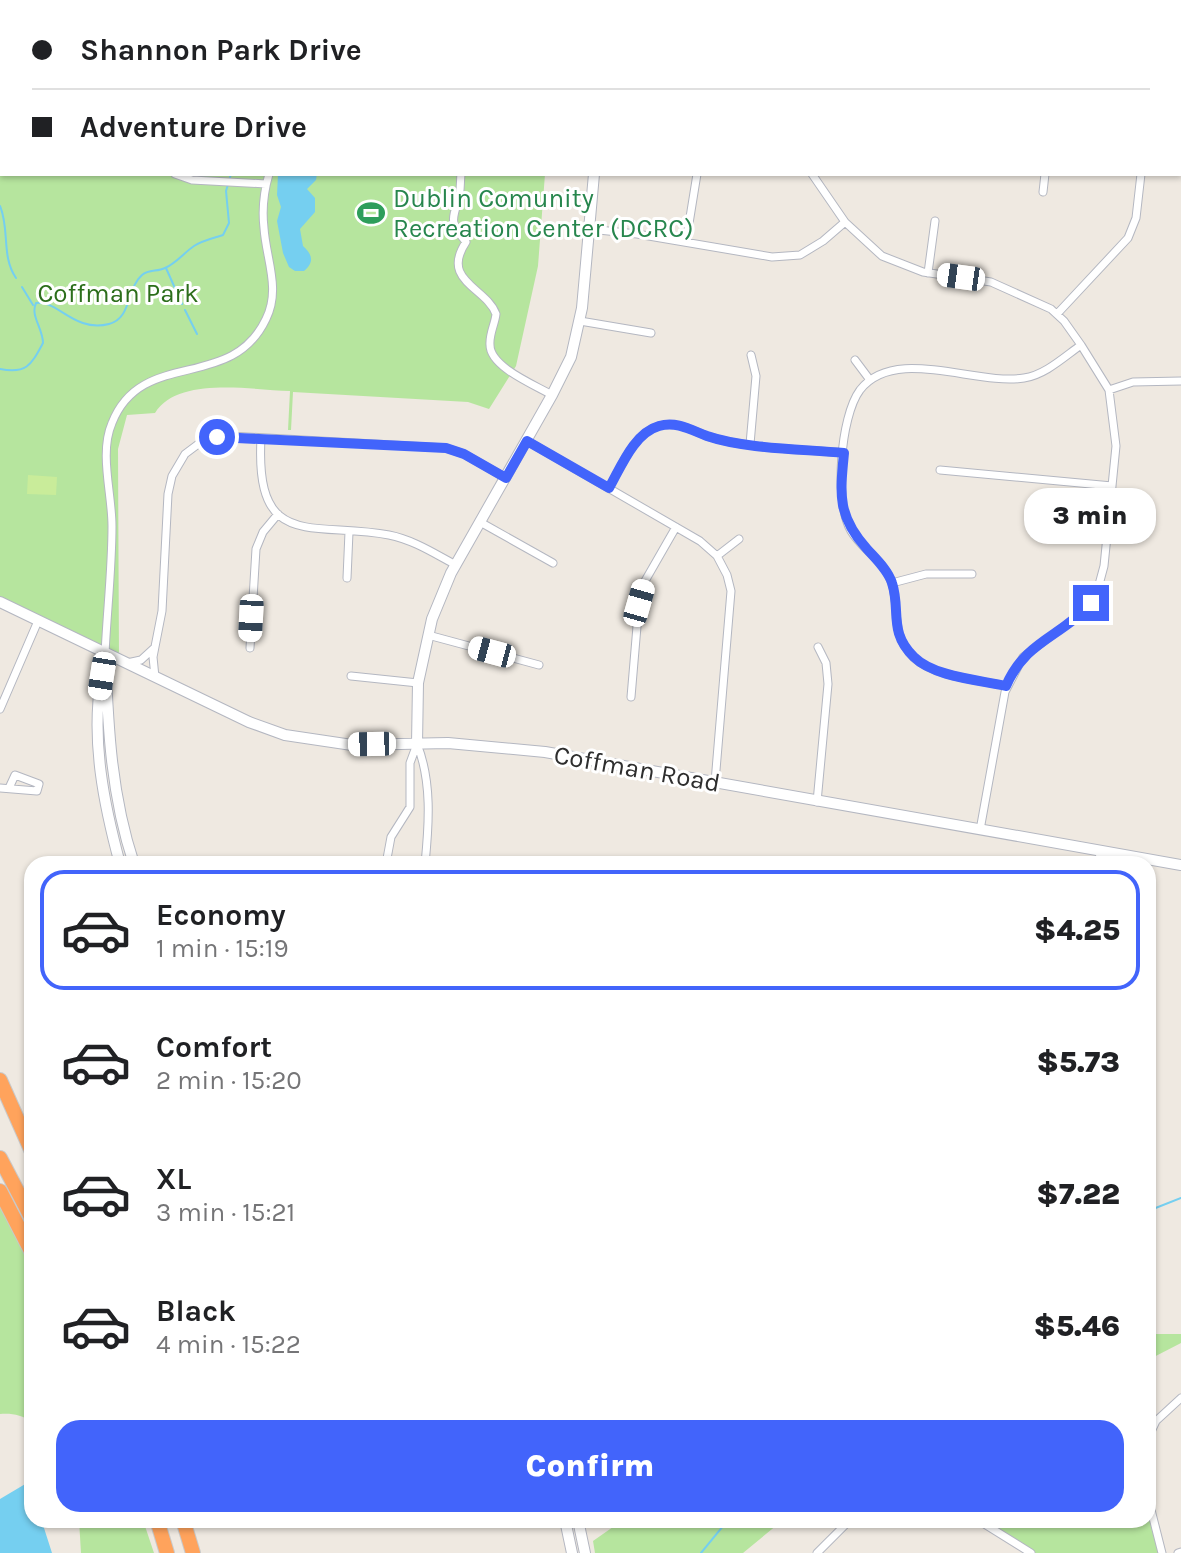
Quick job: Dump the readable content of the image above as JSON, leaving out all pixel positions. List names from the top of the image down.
{
  "streets": {
    "main road": ["Coffman Road"]
  },
  "parks": ["Coffman Park"],
  "places": {
    "sports": ["Dublin Comunity Recreation Center (DCRC)"]
  },
  "page": {
    "banner": ["Shannon Park Drive", "Adventure Drive"],
    "bubble": "3 min",
    "list": [
      {
        "name": "Economy",
        "note": "1 min · 15:19",
        "value": "$4.25"
      },
      {
        "name": "Comfort",
        "note": "2 min · 15:20",
        "value": "$5.73"
      },
      {
        "name": "XL",
        "note": "3 min · 15:21",
        "value": "$7.22"
      },
      {
        "name": "Black",
        "note": "4 min · 15:22",
        "value": "$5.46"
      }
    ],
    "buttons": "Confirm"
  }
}
